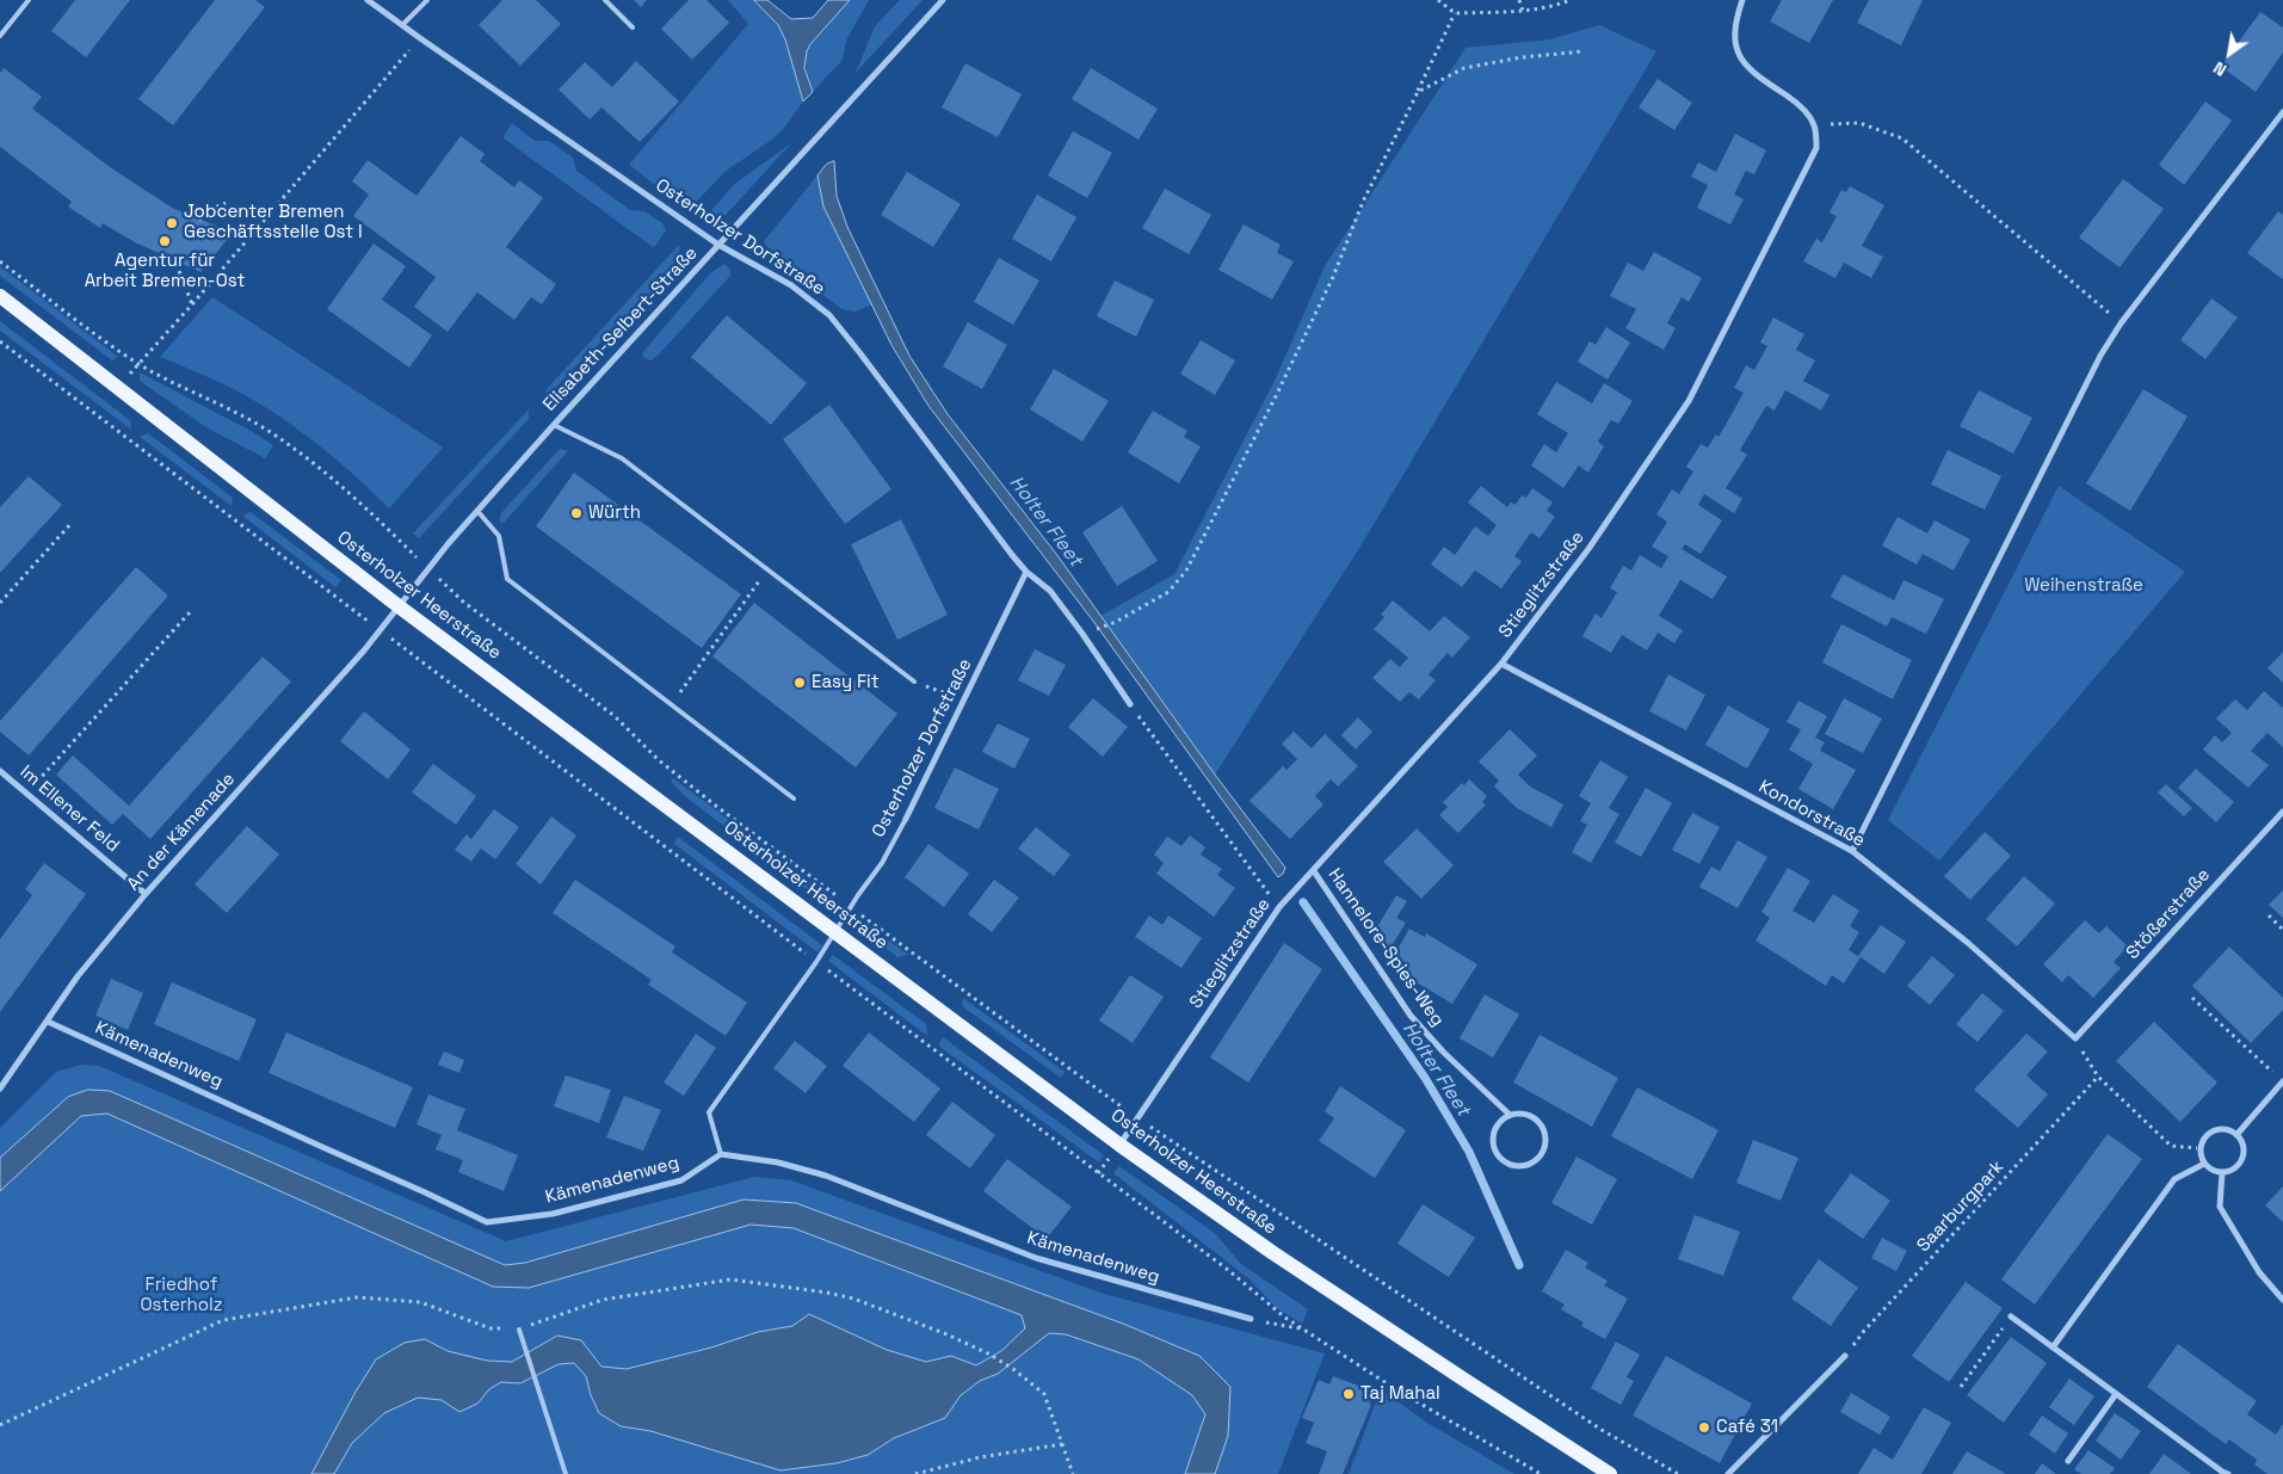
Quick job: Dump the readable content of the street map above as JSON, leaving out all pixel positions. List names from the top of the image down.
{
  "streets": {
    "main road": ["Osterholzer Heerstraße"],
    "street": [
      "Osterholzer Dorfstraße",
      "Elisabeth-Selbert-Straße",
      "Stieglitzstraße",
      "Im Ellener Feld",
      "Kondorstraße",
      "An der Kämenade",
      "Stößerstraße",
      "Hannelore-Spies-Weg",
      "Kämenadenweg"
    ],
    "path": ["Saarburgpark"]
  },
  "crossings": [
    ["Osterholzer Dorfstraße", "Elisabeth-Selbert-Straße"],
    ["Osterholzer Dorfstraße", "Osterholzer Heerstraße"],
    ["Osterholzer Dorfstraße", "Kämenadenweg"],
    ["Elisabeth-Selbert-Straße", "Osterholzer Heerstraße"],
    ["Elisabeth-Selbert-Straße", "An der Kämenade"],
    ["Stieglitzstraße", "Osterholzer Heerstraße"],
    ["Stieglitzstraße", "Kondorstraße"],
    ["Stieglitzstraße", "Hannelore-Spies-Weg"],
    ["Osterholzer Heerstraße", "An der Kämenade"],
    ["Im Ellener Feld", "An der Kämenade"],
    ["Kondorstraße", "Stößerstraße"],
    ["An der Kämenade", "Kämenadenweg"]
  ],
  "water": ["Holter Fleet"],
  "parks": ["Weihenstraße", "Friedhof Osterholz"],
  "places": [
    "Jobcenter Bremen Geschäftsstelle Ost I",
    "Agentur für Arbeit Bremen-Ost",
    "Würth",
    "Easy Fit",
    "Taj Mahal",
    "Café 31"
  ],
  "north": "bottom left"
}
